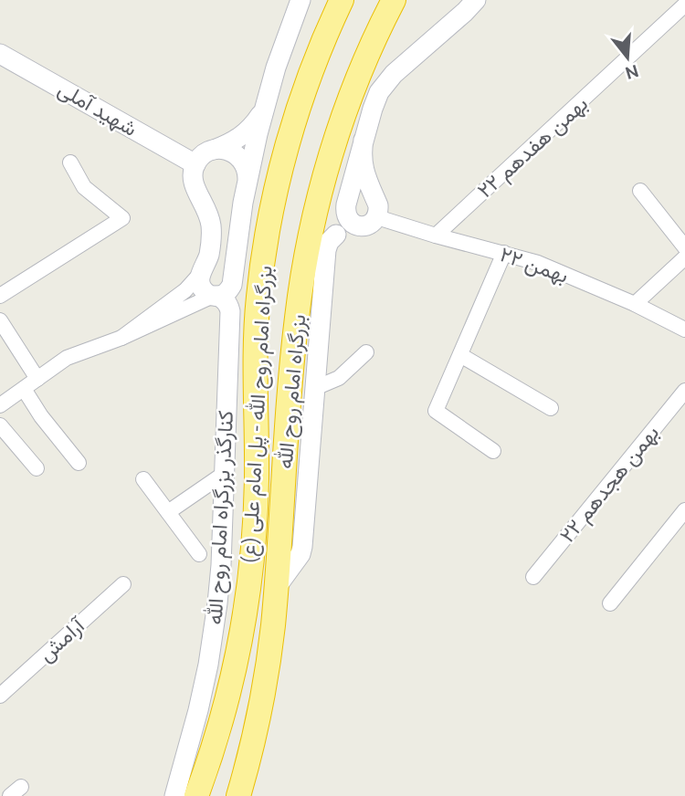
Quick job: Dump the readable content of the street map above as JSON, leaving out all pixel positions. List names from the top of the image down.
{
  "streets": {
    "highway": ["بزرگراه امام روح الله", "بزرگراه امام روح الله - پل امام علی (ع)"],
    "main road": ["شهید آملی", "کنارگذر بزرگراه امام روح الله"],
    "street": [
      "۲۲ بهمن هفدهم",
      "۲۲ بهمن",
      "۲۲ بهمن هجدهم",
      "آرامش"
    ]
  },
  "crossings": [
    ["۲۲ بهمن هفدهم", "۲۲ بهمن"]
  ],
  "north": "bottom"
}
